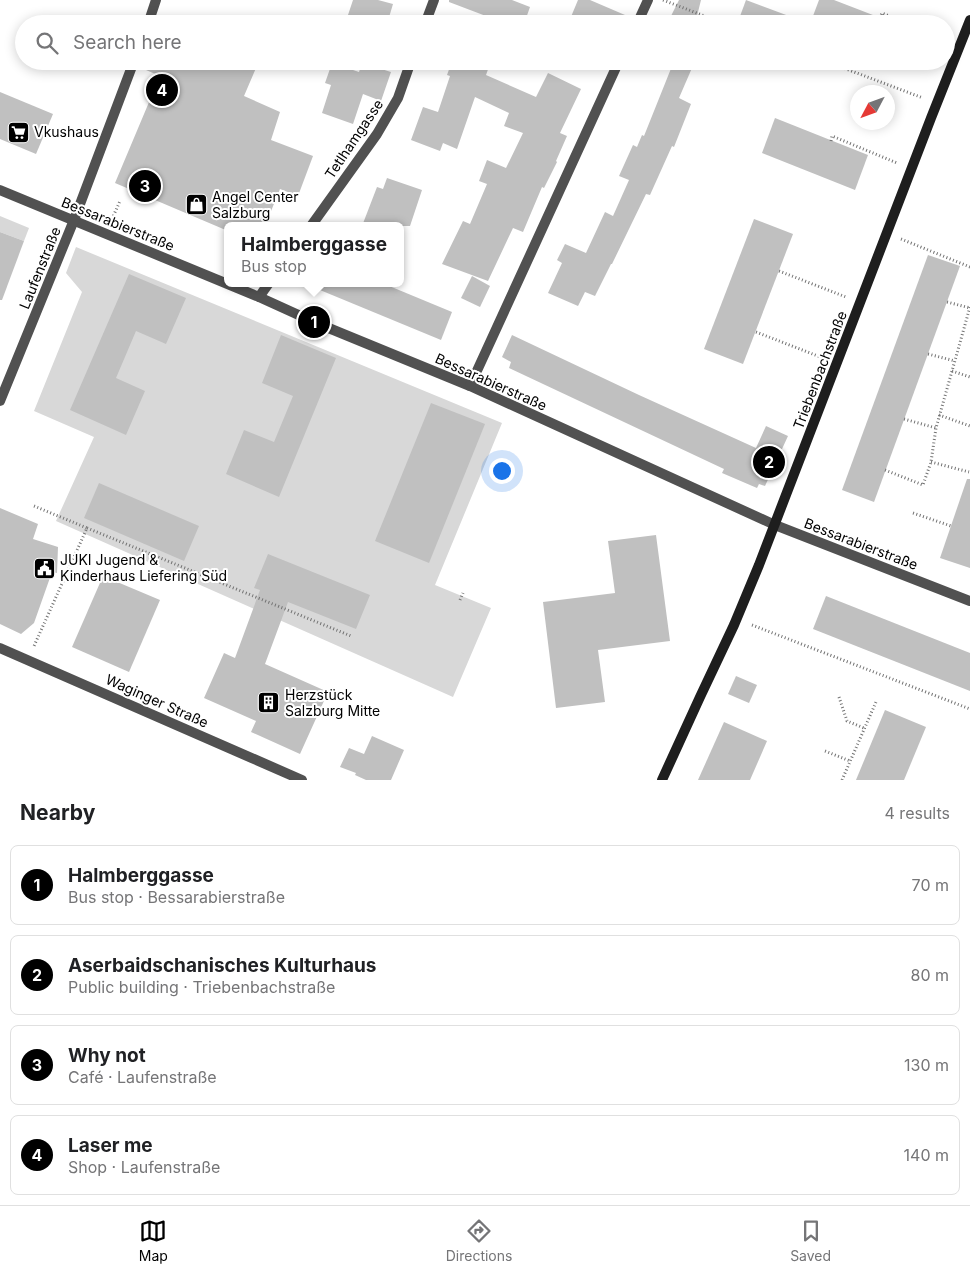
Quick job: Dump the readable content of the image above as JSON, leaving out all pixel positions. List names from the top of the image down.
{
  "streets": {
    "street": [
      "Tetlhamgasse",
      "Bessarabierstraße",
      "Laufenstraße",
      "Triebenbachstraße",
      "Waginger Straße"
    ]
  },
  "crossings": [
    ["Bessarabierstraße", "Laufenstraße"],
    ["Bessarabierstraße", "Triebenbachstraße"]
  ],
  "places": {
    "supermarket": ["Vkushaus"],
    "shop": ["Angel Center Salzburg"],
    "public building": ["JUKI Jugend & Kinderhaus Liefering Süd"],
    "building": ["Herzstück Salzburg Mitte"]
  },
  "north": "bottom left",
  "page": {
    "search": "Search here",
    "pins": [
      "4",
      "3",
      "1",
      "2"
    ],
    "popup": ["Halmberggasse", "Bus stop"],
    "heading": ["Nearby", "4 results"],
    "list": [
      {
        "mark": "1",
        "name": "Halmberggasse",
        "note": "Bus stop · Bessarabierstraße",
        "value": "70 m"
      },
      {
        "mark": "2",
        "name": "Aserbaidschanisches Kulturhaus",
        "note": "Public building · Triebenbachstraße",
        "value": "80 m"
      },
      {
        "mark": "3",
        "name": "Why not",
        "note": "Café · Laufenstraße",
        "value": "130 m"
      },
      {
        "mark": "4",
        "name": "Laser me",
        "note": "Shop · Laufenstraße",
        "value": "140 m"
      }
    ],
    "nav": ["Map", "Directions", "Saved"]
  }
}
